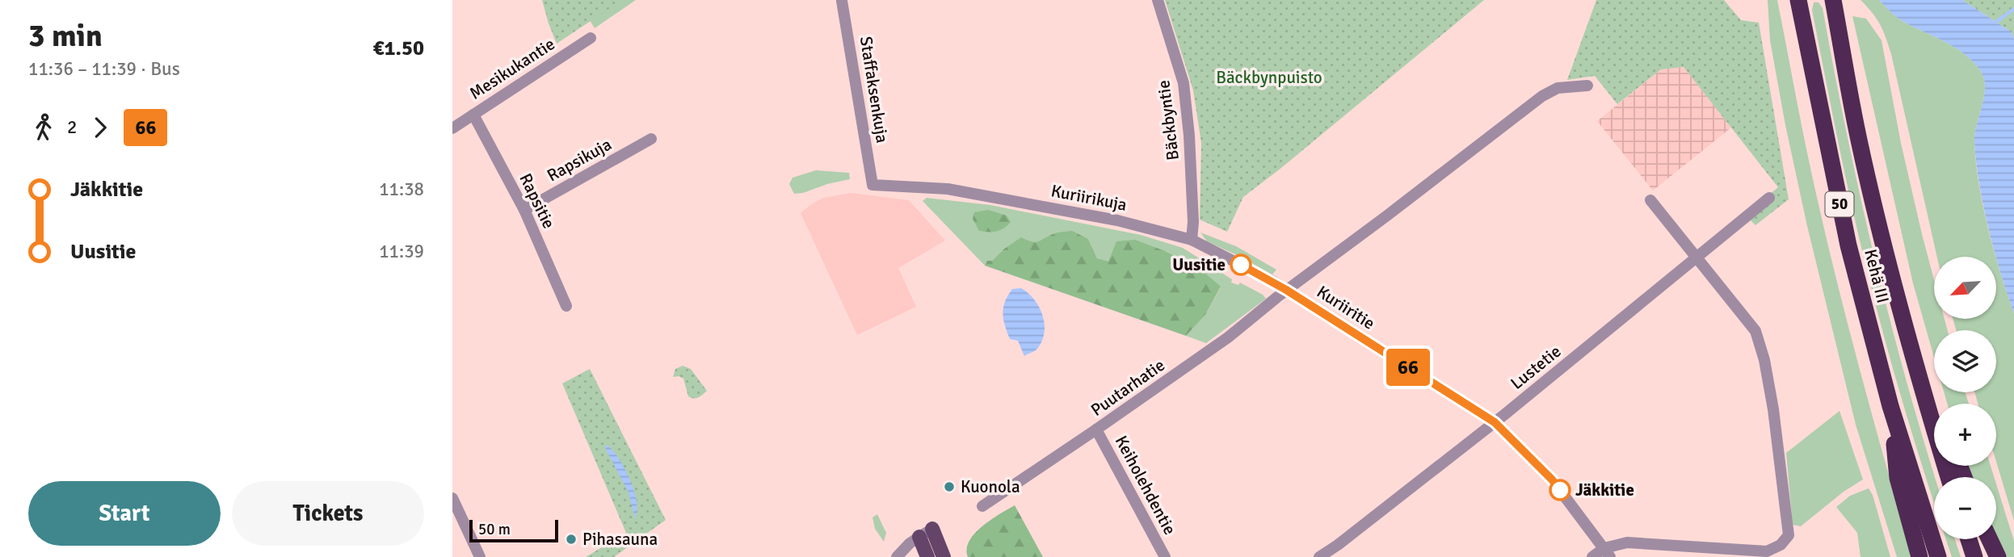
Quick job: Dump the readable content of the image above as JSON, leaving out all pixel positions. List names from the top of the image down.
{
  "streets": {
    "highway": ["50", "Kehä III"],
    "street": [
      "Mesikukantie",
      "Staffaksenkuja",
      "Bäckbyntie",
      "Rapsikuja",
      "Kuriirikuja",
      "Rapsitie",
      "Kuriiritie",
      "Lustetie",
      "Puutarhatie",
      "Keiholehdentie"
    ]
  },
  "crossings": [
    ["Mesikukantie", "Rapsitie"],
    ["Staffaksenkuja", "Kuriirikuja"],
    ["Bäckbyntie", "Kuriirikuja"],
    ["Rapsikuja", "Rapsitie"],
    ["Kuriirikuja", "Kuriiritie"],
    ["Kuriirikuja", "Puutarhatie"],
    ["Kuriiritie", "Lustetie"],
    ["Kuriiritie", "Puutarhatie"],
    ["Puutarhatie", "Keiholehdentie"]
  ],
  "parks": ["Bäckbynpuisto"],
  "places": [
    "Uusitie",
    "Kuonola",
    "Jäkkitie",
    "Pihasauna"
  ],
  "lines": ["bus line 66"],
  "scale_bar": "50 m",
  "north": "bottom left",
  "page": {
    "heading": ["3 min", "11:36 – 11:39 · Bus", "€1.50"],
    "on_map": "66",
    "legs": ["2", "66"],
    "list": [
      {
        "name": "Jäkkitie",
        "value": "11:38"
      },
      {
        "name": "Uusitie",
        "value": "11:39"
      }
    ],
    "map_buttons": ["+", "−"],
    "buttons": ["Start", "Tickets"],
    "scale": "50 m"
  }
}
